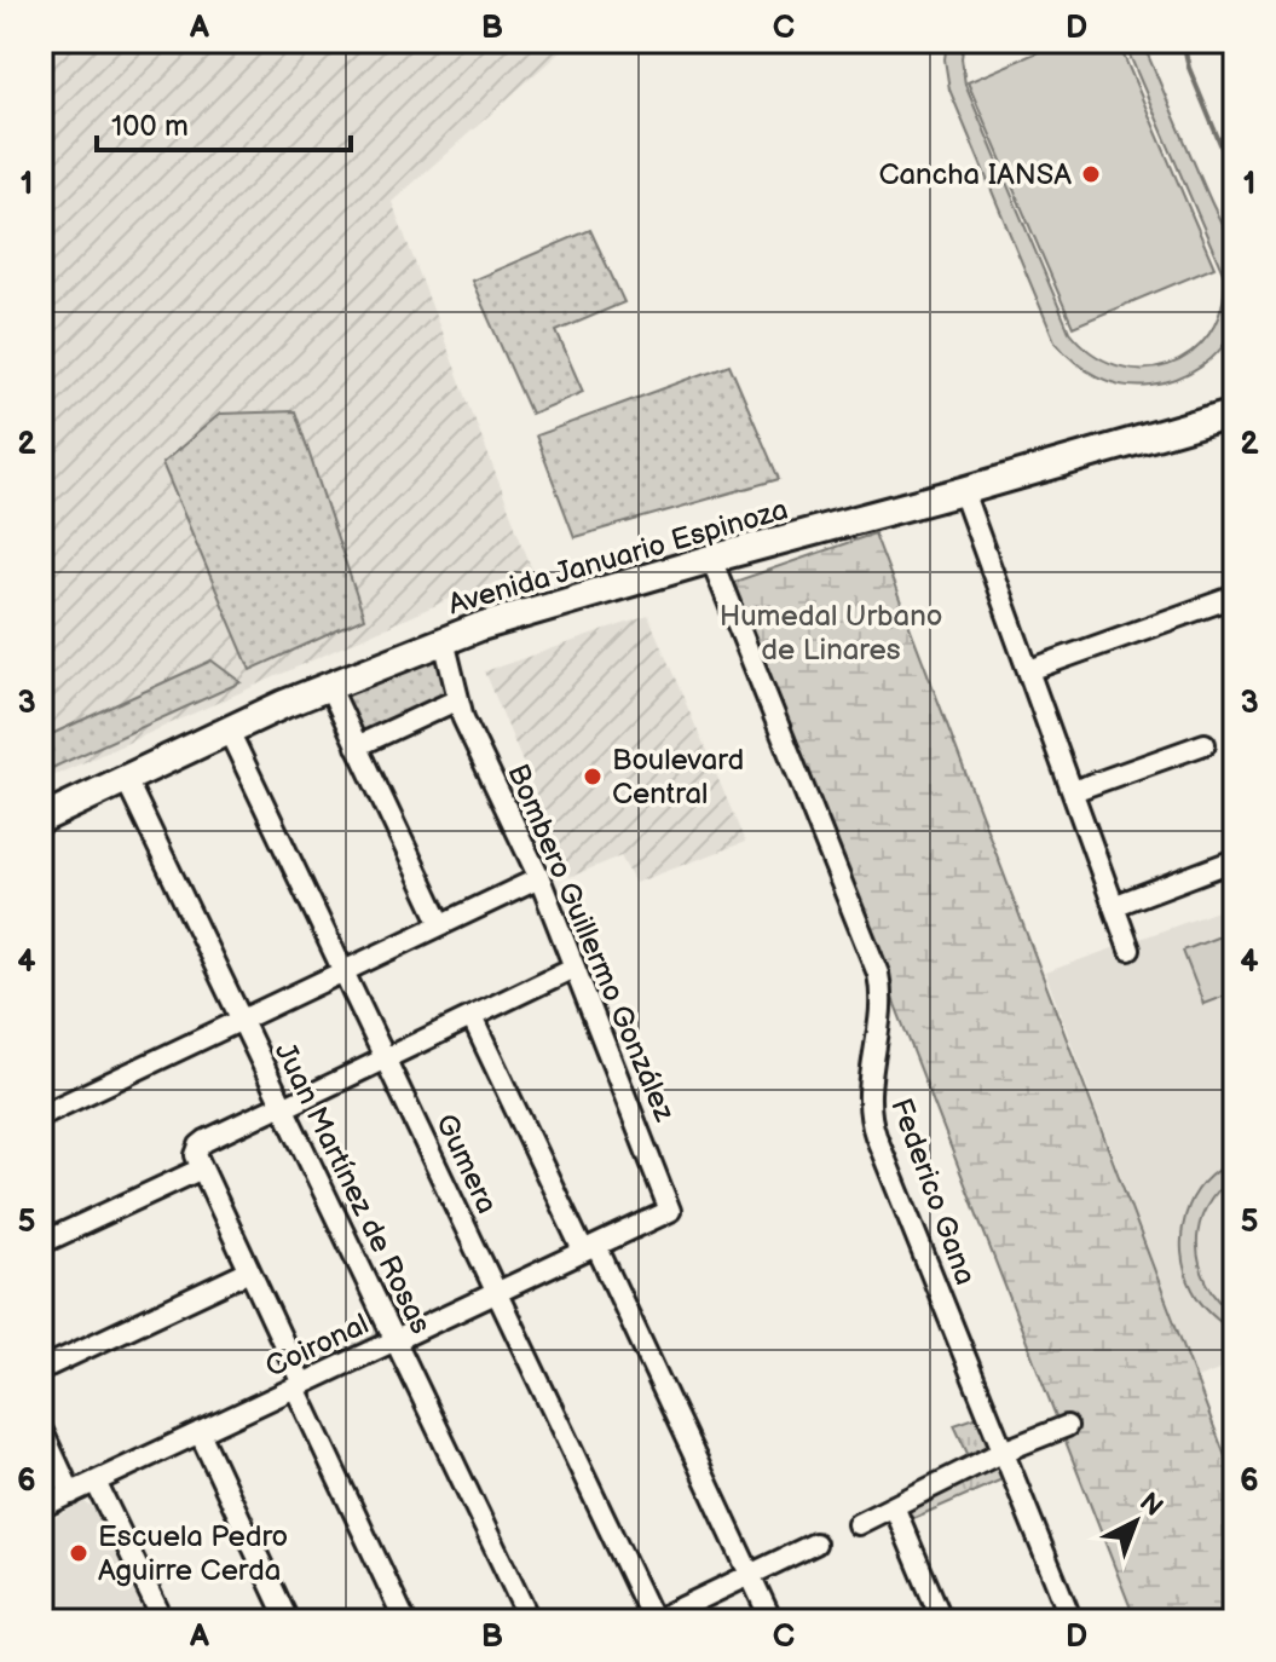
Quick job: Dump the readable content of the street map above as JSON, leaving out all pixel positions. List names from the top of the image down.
{
  "streets": {
    "main road": ["Avenida Januario Espinoza"],
    "street": [
      "Bombero Guillermo González",
      "Gumera",
      "Juan Martínez de Rosas",
      "Federico Gana",
      "Coironal"
    ]
  },
  "crossings": [
    ["Avenida Januario Espinoza", "Bombero Guillermo González"],
    ["Avenida Januario Espinoza", "Gumera"],
    ["Avenida Januario Espinoza", "Juan Martínez de Rosas"],
    ["Avenida Januario Espinoza", "Federico Gana"],
    ["Bombero Guillermo González", "Coironal"],
    ["Gumera", "Coironal"],
    ["Juan Martínez de Rosas", "Coironal"]
  ],
  "parks": ["Humedal Urbano de Linares"],
  "places": ["Cancha IANSA", "Boulevard Central", "Escuela Pedro Aguirre Cerda"],
  "scale_bar": "100 m",
  "north": "top right",
  "grid": {
    "columns": [
      "A",
      "B",
      "C",
      "D"
    ],
    "rows": [
      "1",
      "2",
      "3",
      "4",
      "5",
      "6"
    ]
  }
}
